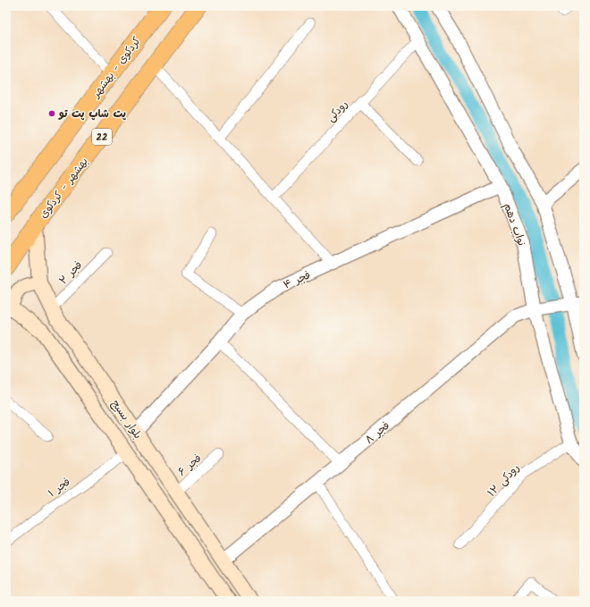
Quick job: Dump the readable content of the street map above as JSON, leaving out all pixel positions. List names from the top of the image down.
{
  "streets": {
    "highway": ["کردکوی - بهشهر", "22", "بهشهر - کردکوی"],
    "main road": ["بلوار بسیج"],
    "street": [
      "رودکی",
      "نواب دهم",
      "فجر ۲",
      "فجر ۴",
      "فجر ۸",
      "فجر ۶",
      "رودکی ۱۲",
      "فجر ۱"
    ]
  },
  "crossings": [
    ["رودکی", "نواب دهم"],
    ["بهشهر - کردکوی", "بلوار بسیج"],
    ["نواب دهم", "فجر ۴"],
    ["نواب دهم", "فجر ۸"],
    ["نواب دهم", "رودکی ۱۲"],
    ["فجر ۲", "بلوار بسیج"],
    ["فجر ۴", "بلوار بسیج"],
    ["بلوار بسیج", "فجر ۸"],
    ["بلوار بسیج", "فجر ۶"],
    ["بلوار بسیج", "فجر ۱"]
  ],
  "places": ["پت شاپ پت تو"]
}
